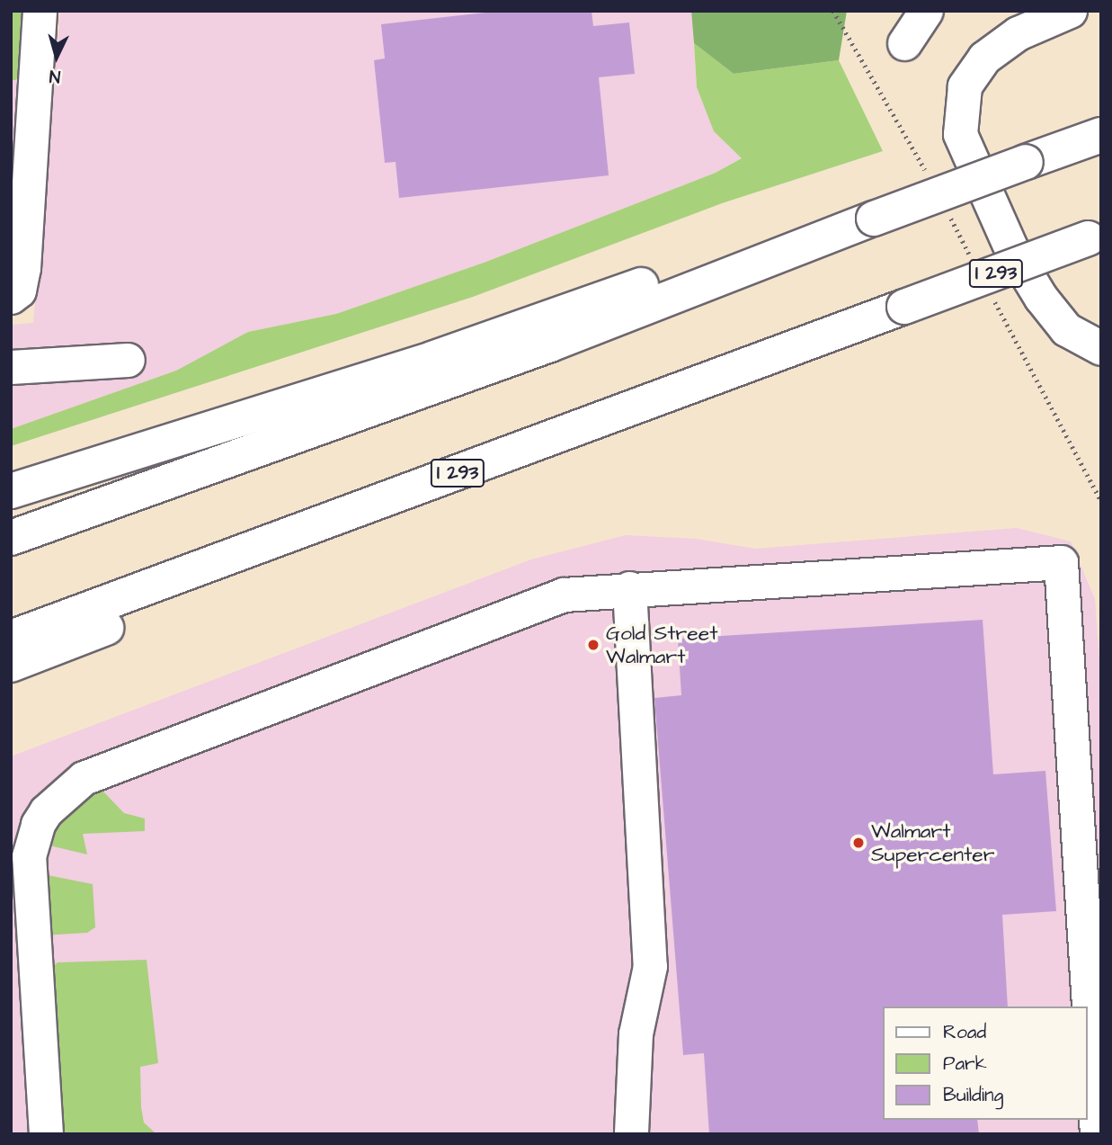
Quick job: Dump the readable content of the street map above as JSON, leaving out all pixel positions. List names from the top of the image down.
{
  "streets": {
    "highway": ["I 293"]
  },
  "places": ["Gold Street Walmart", "Walmart Supercenter"],
  "legend": ["Road", "Park", "Building"],
  "north": "bottom"
}
